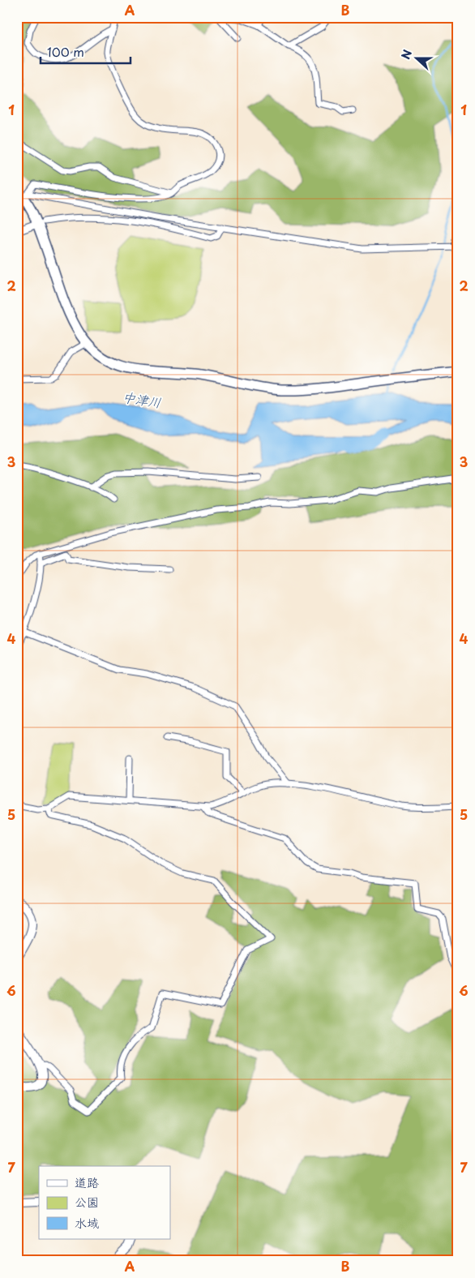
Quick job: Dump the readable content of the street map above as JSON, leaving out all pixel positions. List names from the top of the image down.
{
  "water": ["中津川"],
  "legend": ["道路", "公園", "水域"],
  "scale_bar": "100 m",
  "north": "left",
  "grid": {
    "columns": ["A", "B"],
    "rows": [
      "1",
      "2",
      "3",
      "4",
      "5",
      "6",
      "7"
    ]
  }
}
